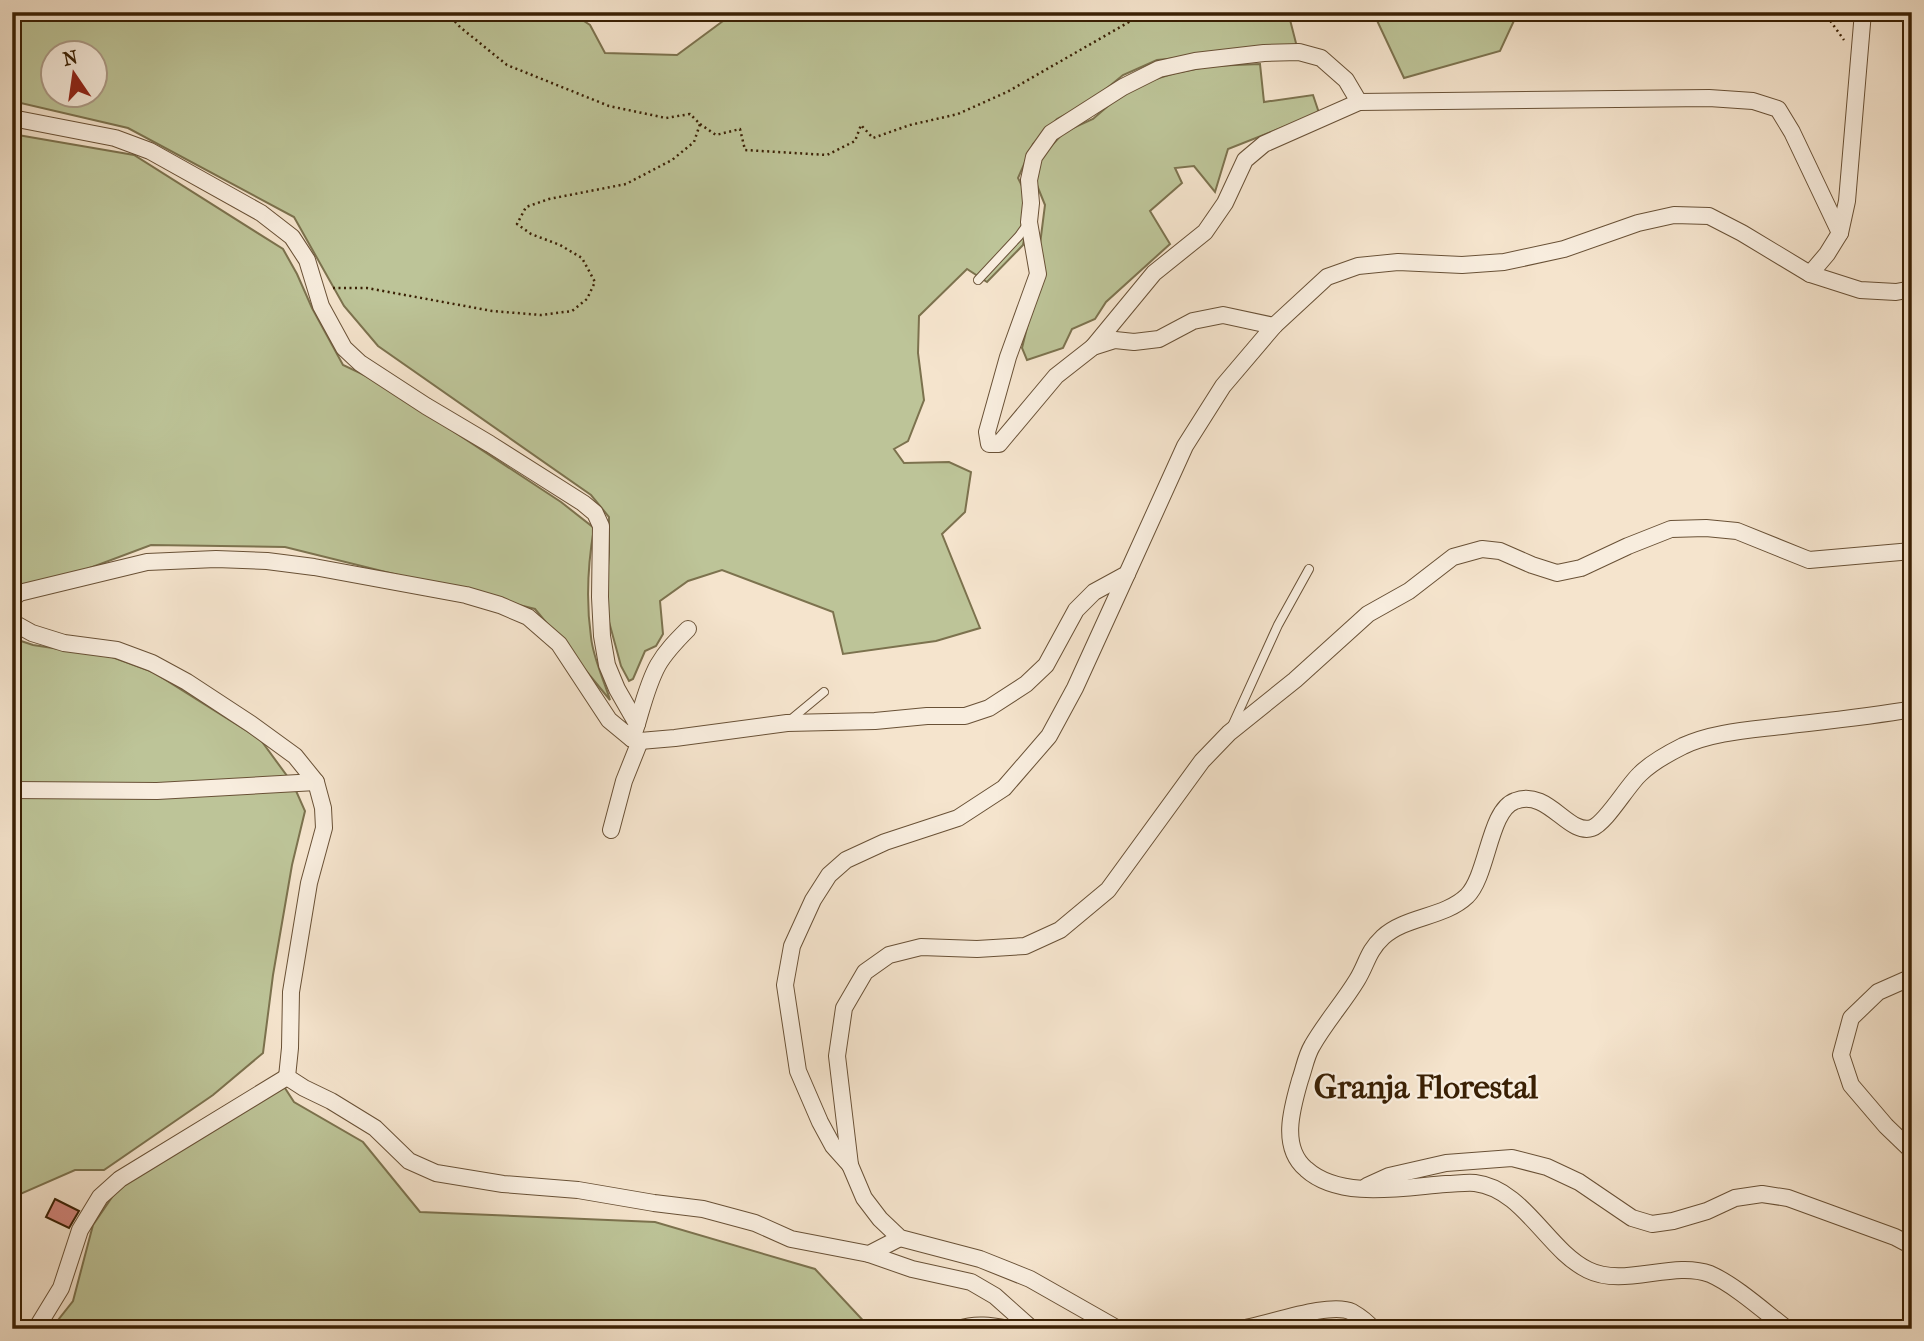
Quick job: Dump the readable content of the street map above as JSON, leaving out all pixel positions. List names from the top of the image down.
{
  "districts": ["Granja Florestal"],
  "north": "top"
}
